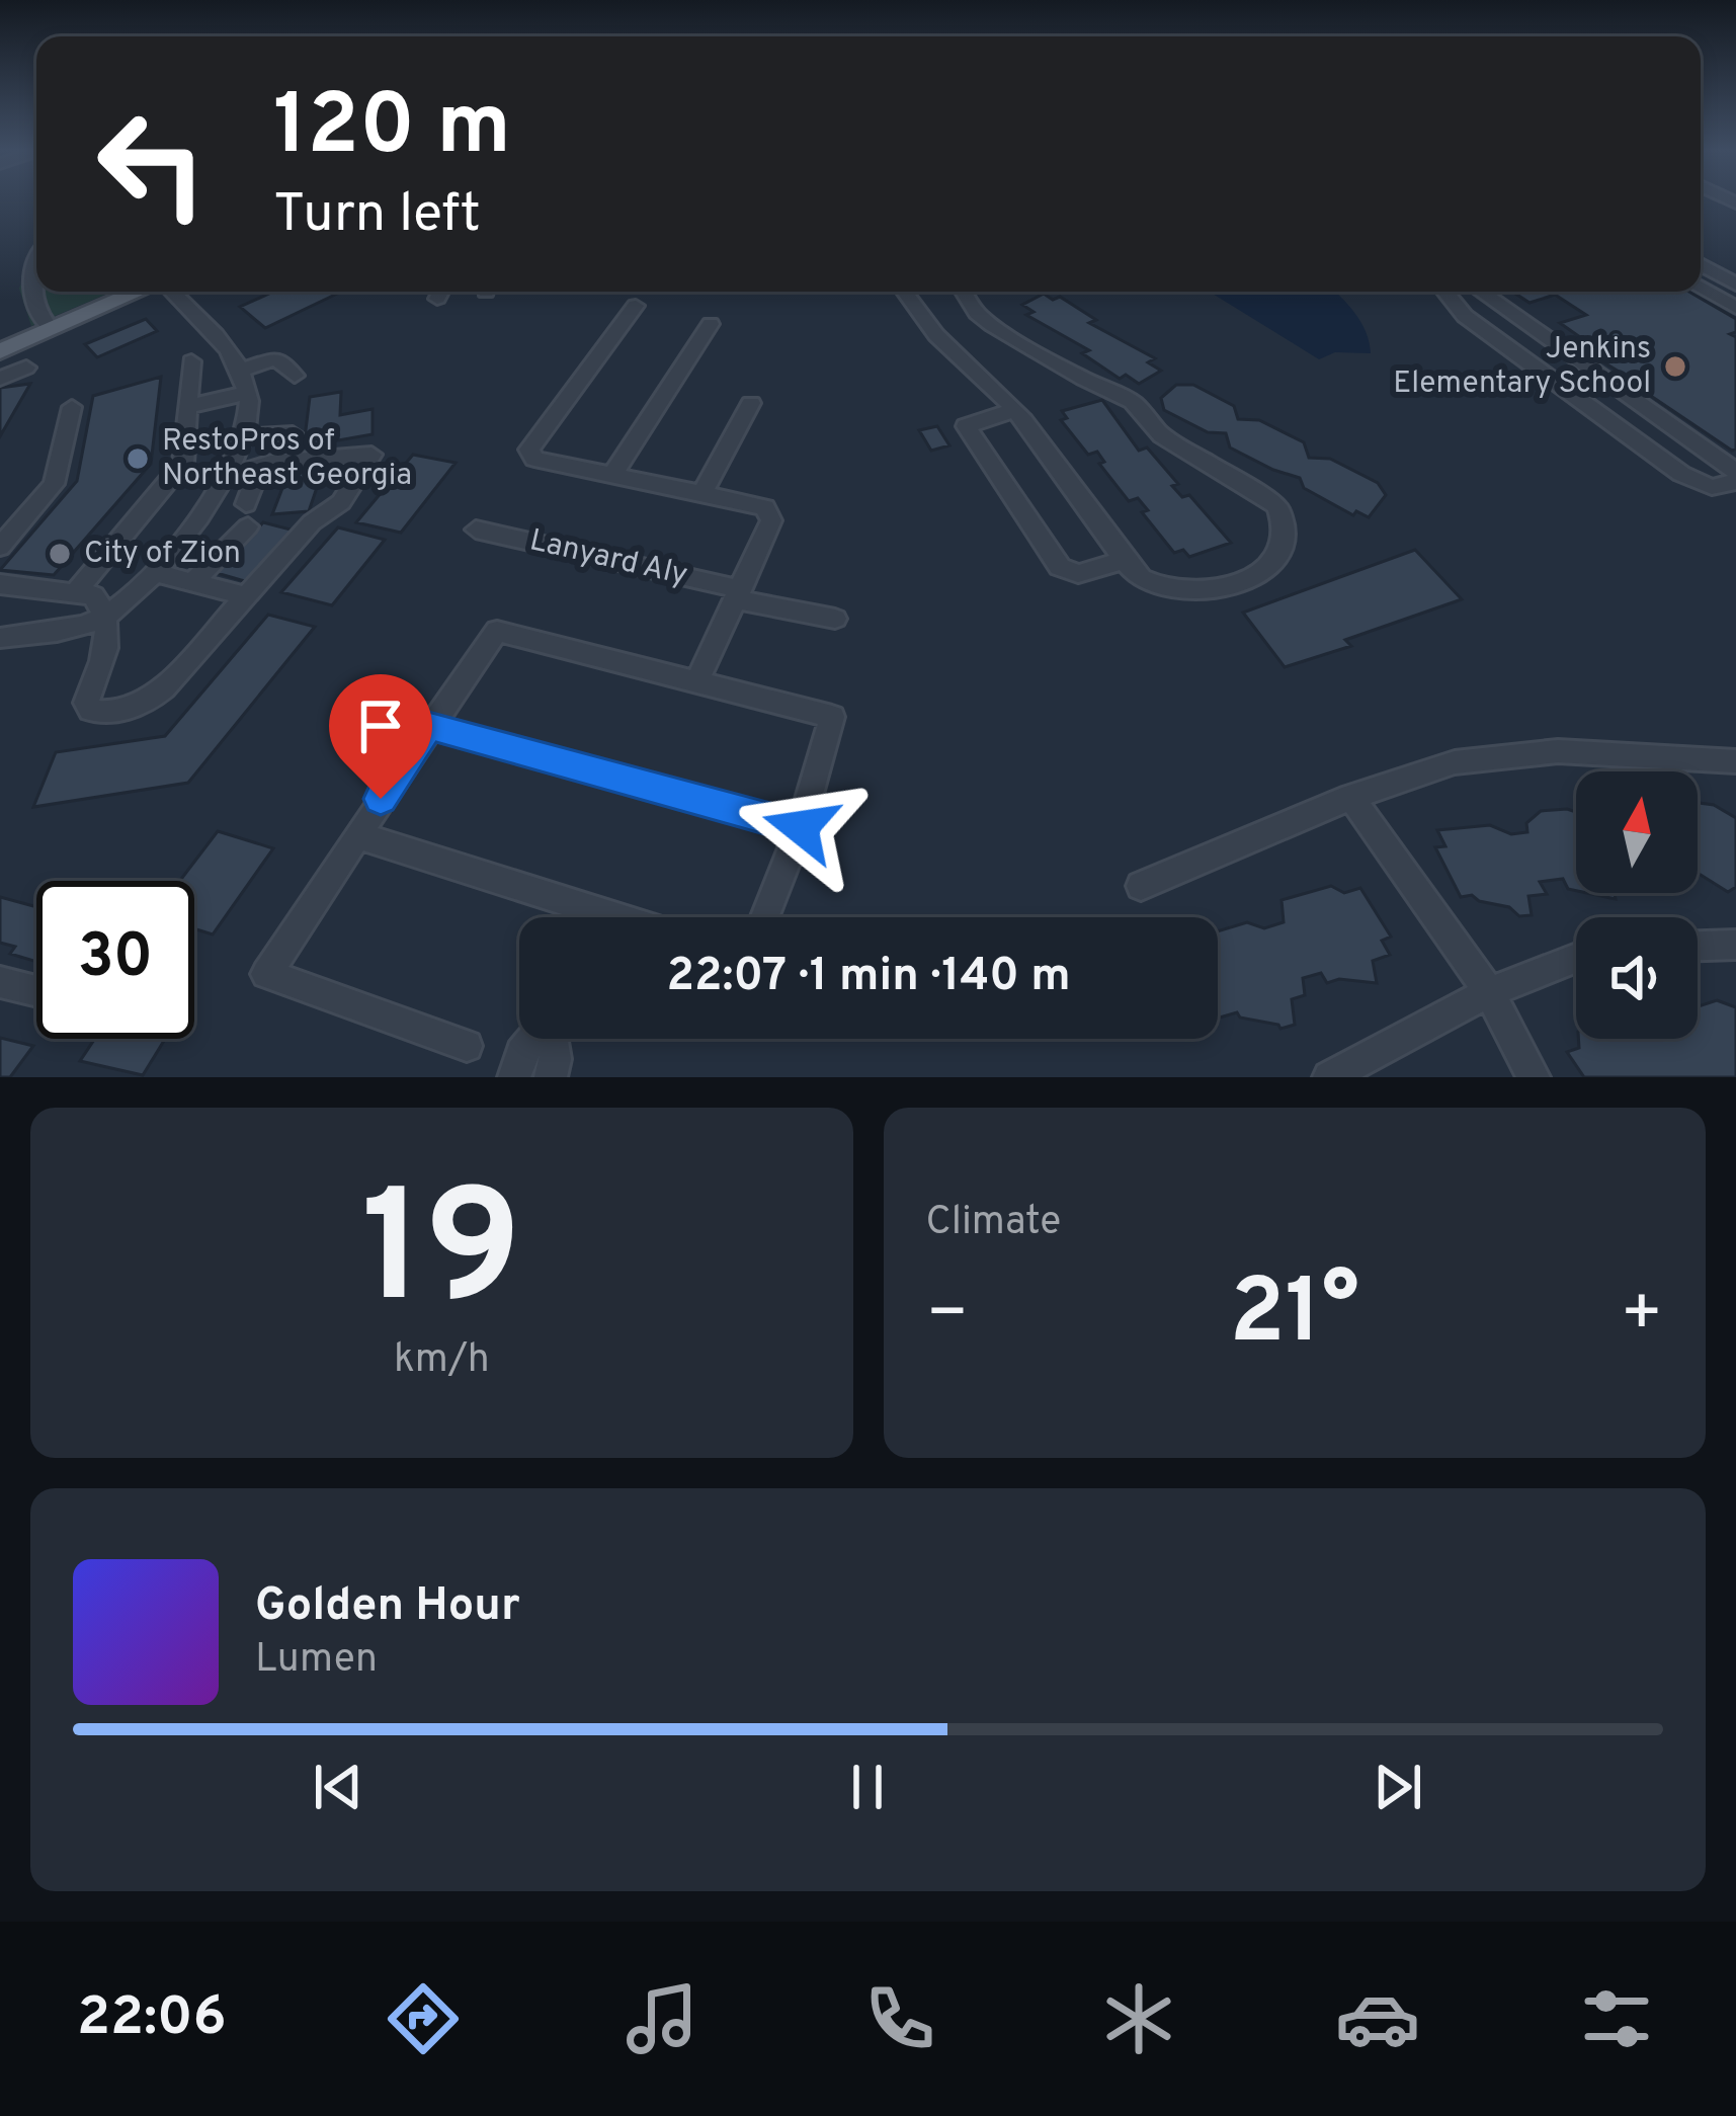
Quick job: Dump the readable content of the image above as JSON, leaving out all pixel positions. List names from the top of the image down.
{
  "streets": {
    "street": ["Lanyard Aly"]
  },
  "places": ["Jenkins Elementary School", "RestoPros of Northeast Georgia", "City of Zion"],
  "north": "top",
  "page": {
    "turn": ["120 m", "Turn left"],
    "limit": "30",
    "trip": "22:07 · 1 min · 140 m",
    "tile": [
      ["19", "km/h"],
      "Climate"
    ],
    "heat": ["−", "21°", "+"],
    "song": ["Golden Hour", "Lumen"],
    "tabs": "22:06"
  }
}
